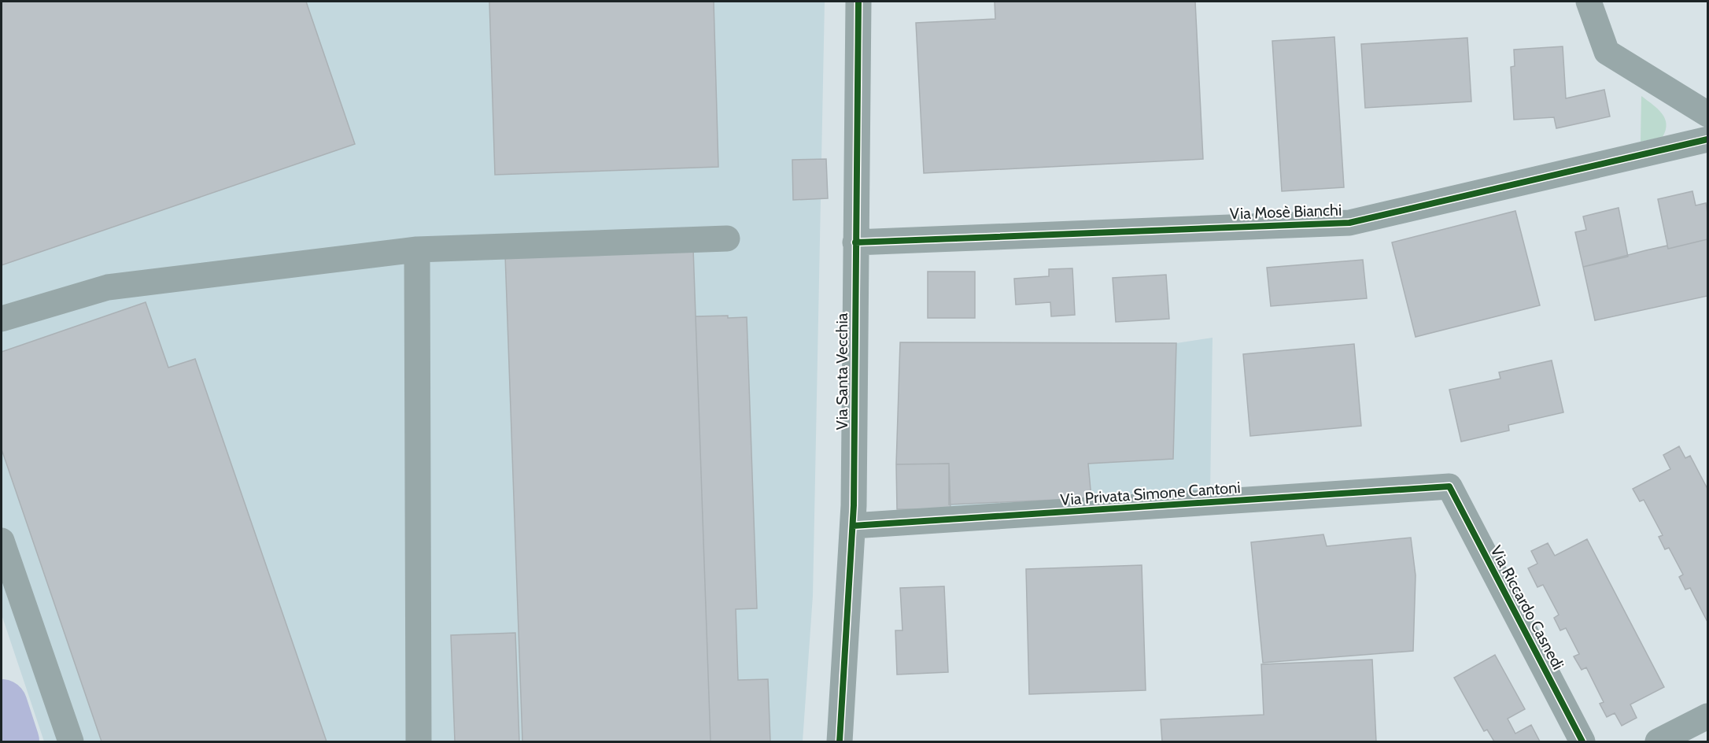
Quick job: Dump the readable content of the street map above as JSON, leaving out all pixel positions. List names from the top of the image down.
{
  "streets": {
    "street": [
      "Via Mosè Bianchi",
      "Via Santa Vecchia",
      "Via Privata Simone Cantoni",
      "Via Riccardo Casnedi"
    ]
  },
  "crossings": [
    ["Via Mosè Bianchi", "Via Santa Vecchia"],
    ["Via Santa Vecchia", "Via Privata Simone Cantoni"],
    ["Via Privata Simone Cantoni", "Via Riccardo Casnedi"]
  ]
}
